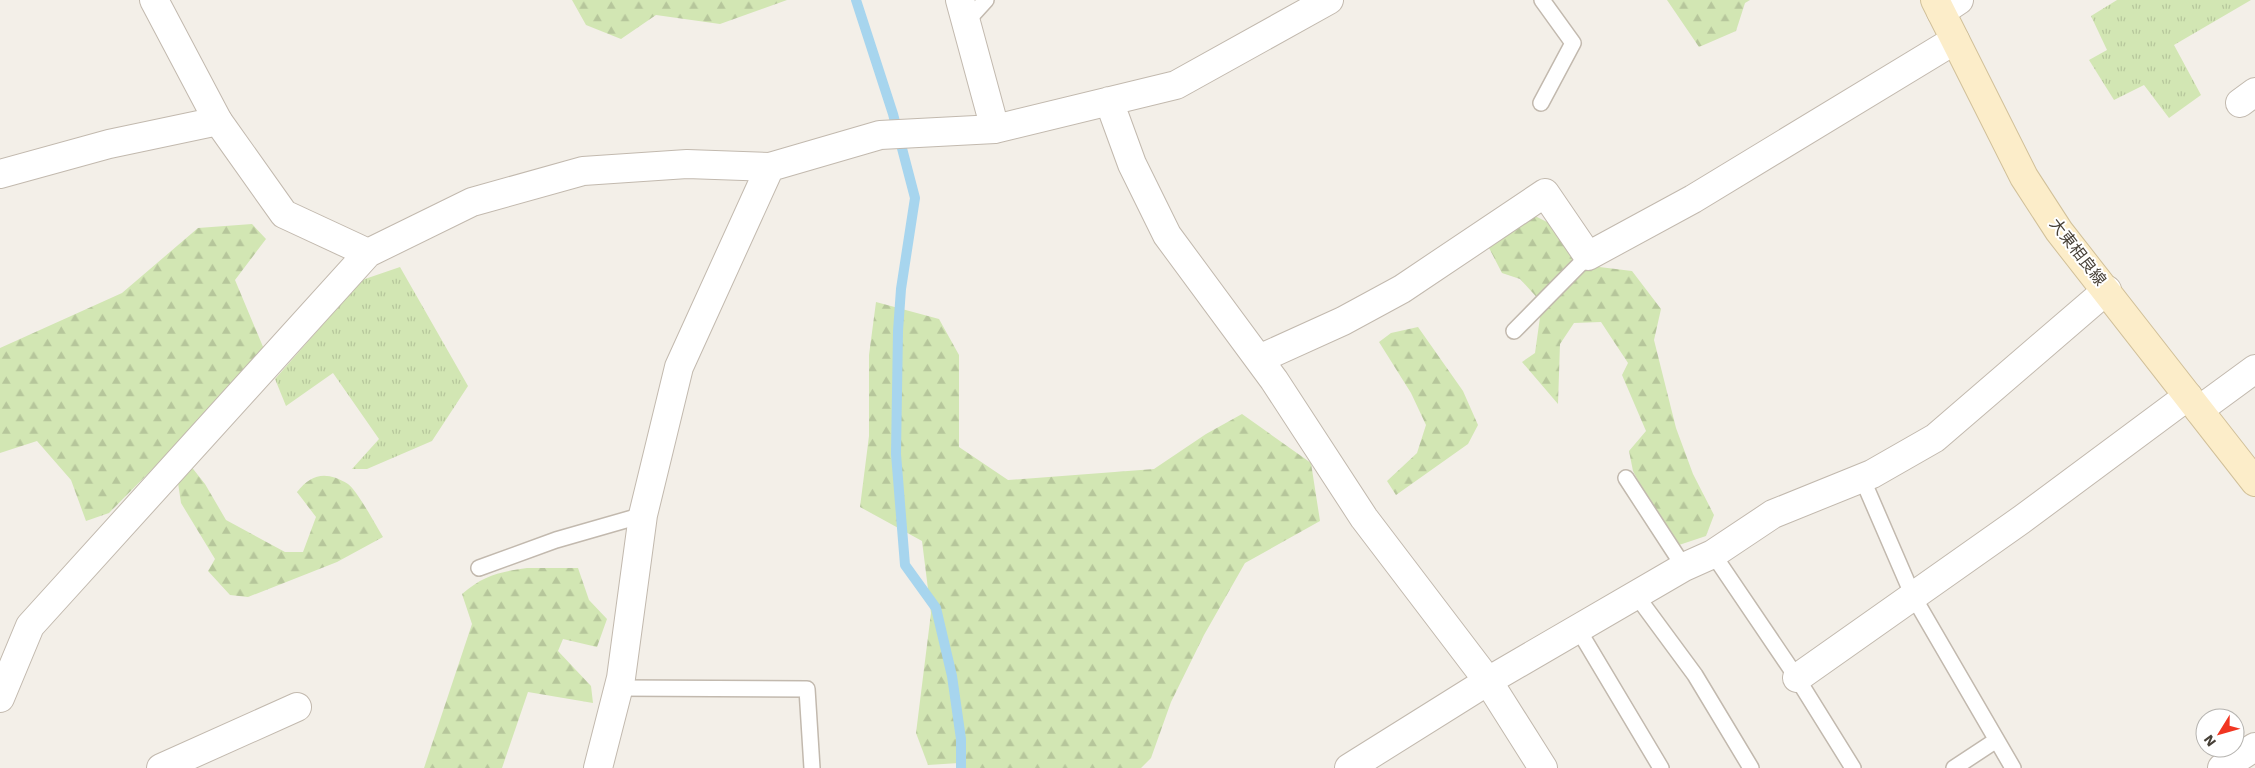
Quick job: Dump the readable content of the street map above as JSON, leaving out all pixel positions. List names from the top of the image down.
{
  "streets": {
    "main road": ["大東相良線"]
  },
  "north": "bottom left"
}
